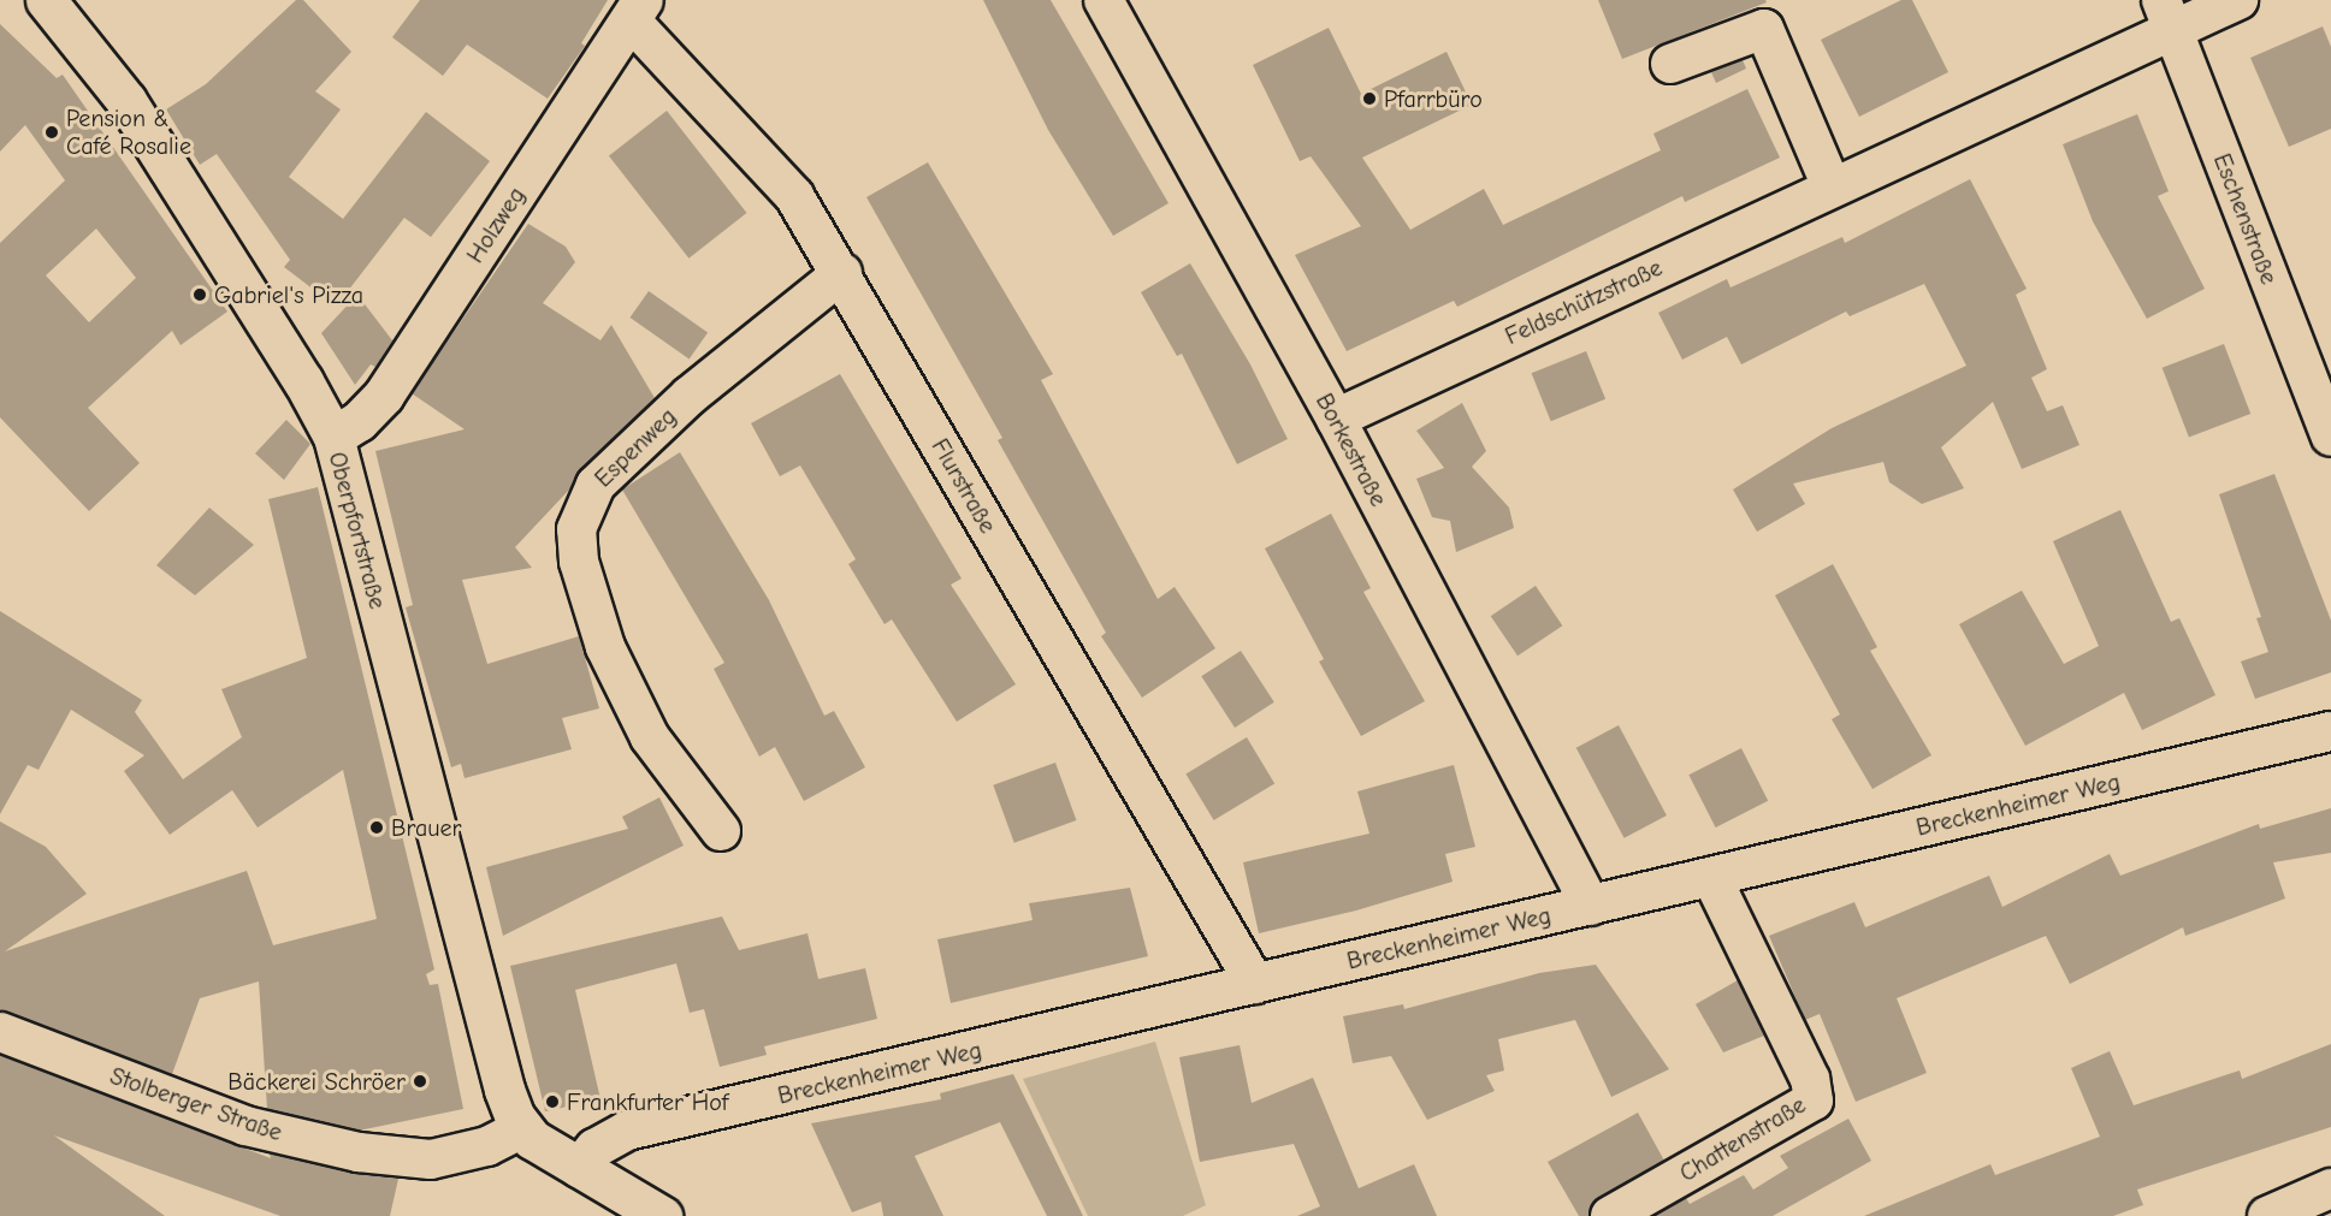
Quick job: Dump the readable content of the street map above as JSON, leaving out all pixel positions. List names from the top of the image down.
{
  "streets": {
    "main road": ["Holzweg", "Oberpfortstraße"],
    "street": [
      "Eschenstraße",
      "Feldschützstraße",
      "Espenweg",
      "Borkestraße",
      "Flurstraße",
      "Breckenheimer Weg",
      "Stolberger Straße",
      "Chattenstraße"
    ]
  },
  "crossings": [
    ["Eschenstraße", "Feldschützstraße"],
    ["Holzweg", "Flurstraße"],
    ["Holzweg", "Oberpfortstraße"],
    ["Feldschützstraße", "Borkestraße"],
    ["Espenweg", "Flurstraße"],
    ["Borkestraße", "Breckenheimer Weg"],
    ["Flurstraße", "Breckenheimer Weg"],
    ["Oberpfortstraße", "Stolberger Straße"],
    ["Breckenheimer Weg", "Chattenstraße"]
  ],
  "places": [
    "Pfarrbüro",
    "Pension & Café Rosalie",
    "Gabriel's Pizza",
    "Brauer",
    "Bäckerei Schröer",
    "Frankfurter Hof"
  ]
}
